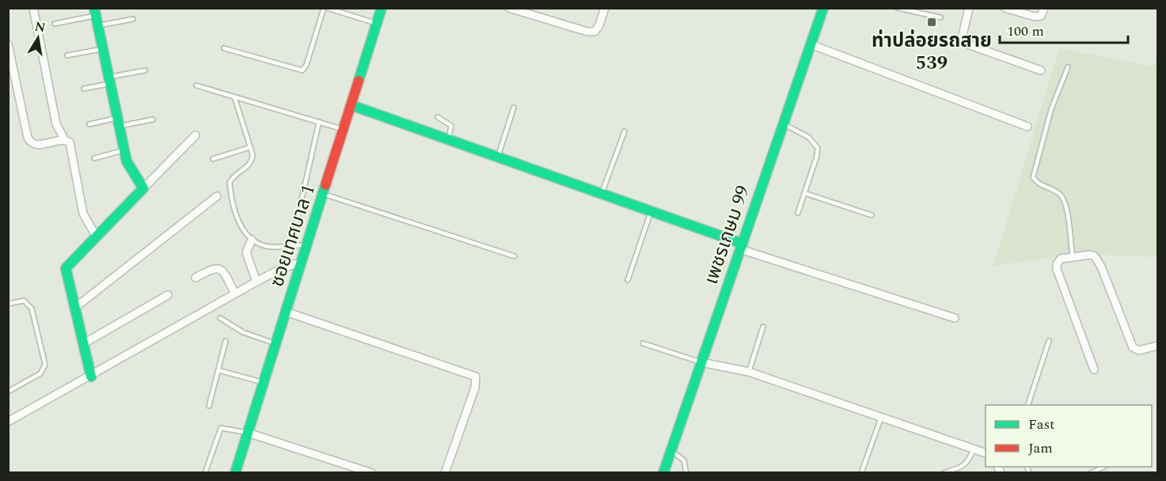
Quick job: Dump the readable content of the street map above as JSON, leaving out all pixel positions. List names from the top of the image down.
{
  "streets": {
    "street": ["เพชรเกษม 99", "ซอยเทศบาล 1"]
  },
  "places": {
    "transit": ["ท่าปล่อยรถสาย 539"]
  },
  "legend": ["Fast", "Jam"],
  "scale_bar": "100 m",
  "north": "top"
}
